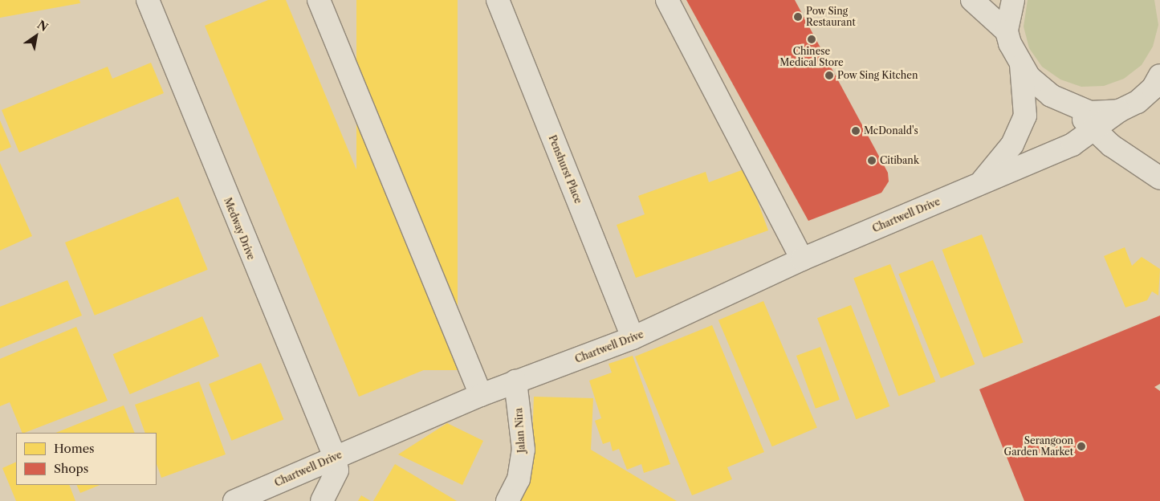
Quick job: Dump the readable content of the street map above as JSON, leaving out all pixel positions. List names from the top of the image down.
{
  "streets": {
    "street": [
      "Penshurst Place",
      "Chartwell Drive",
      "Medway Drive",
      "Jalan Nira"
    ]
  },
  "crossings": [
    ["Penshurst Place", "Chartwell Drive"],
    ["Chartwell Drive", "Medway Drive"],
    ["Chartwell Drive", "Jalan Nira"]
  ],
  "places": [
    "Pow Sing Restaurant",
    "Chinese Medical Store",
    "Pow Sing Kitchen",
    "McDonald's",
    "Citibank",
    "Serangoon Garden Market"
  ],
  "legend": ["Homes", "Shops"],
  "north": "top right"
}
